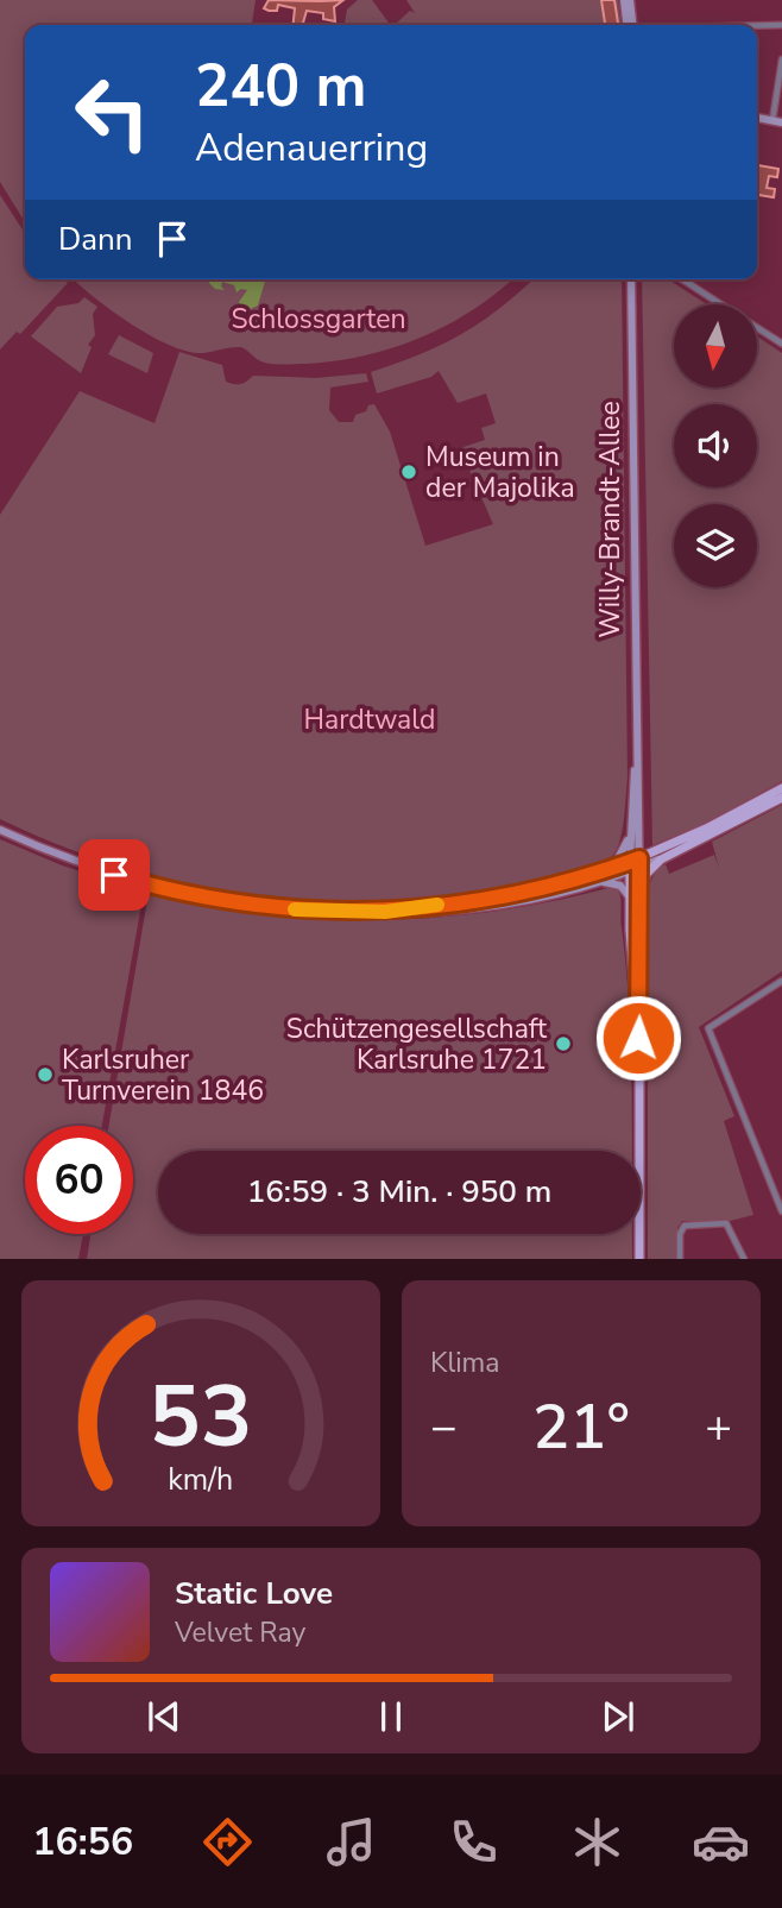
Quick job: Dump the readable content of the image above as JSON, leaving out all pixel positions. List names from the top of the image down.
{
  "streets": {
    "main road": ["Willy-Brandt-Allee"]
  },
  "parks": ["Schlossgarten", "Hardtwald"],
  "places": ["Museum in der Majolika", "Schützengesellschaft Karlsruhe 1721", "Karlsruher Turnverein 1846"],
  "north": "bottom",
  "page": {
    "turn": ["240 m", "Adenauerring"],
    "then": "Dann",
    "limit": "60",
    "trip": "16:59 · 3 Min. · 950 m",
    "tile": "Klima",
    "heat": ["−", "21°", "+"],
    "song": ["Static Love", "Velvet Ray"],
    "tabs": "16:56",
    "gauge": ["53", "km/h"]
  }
}
